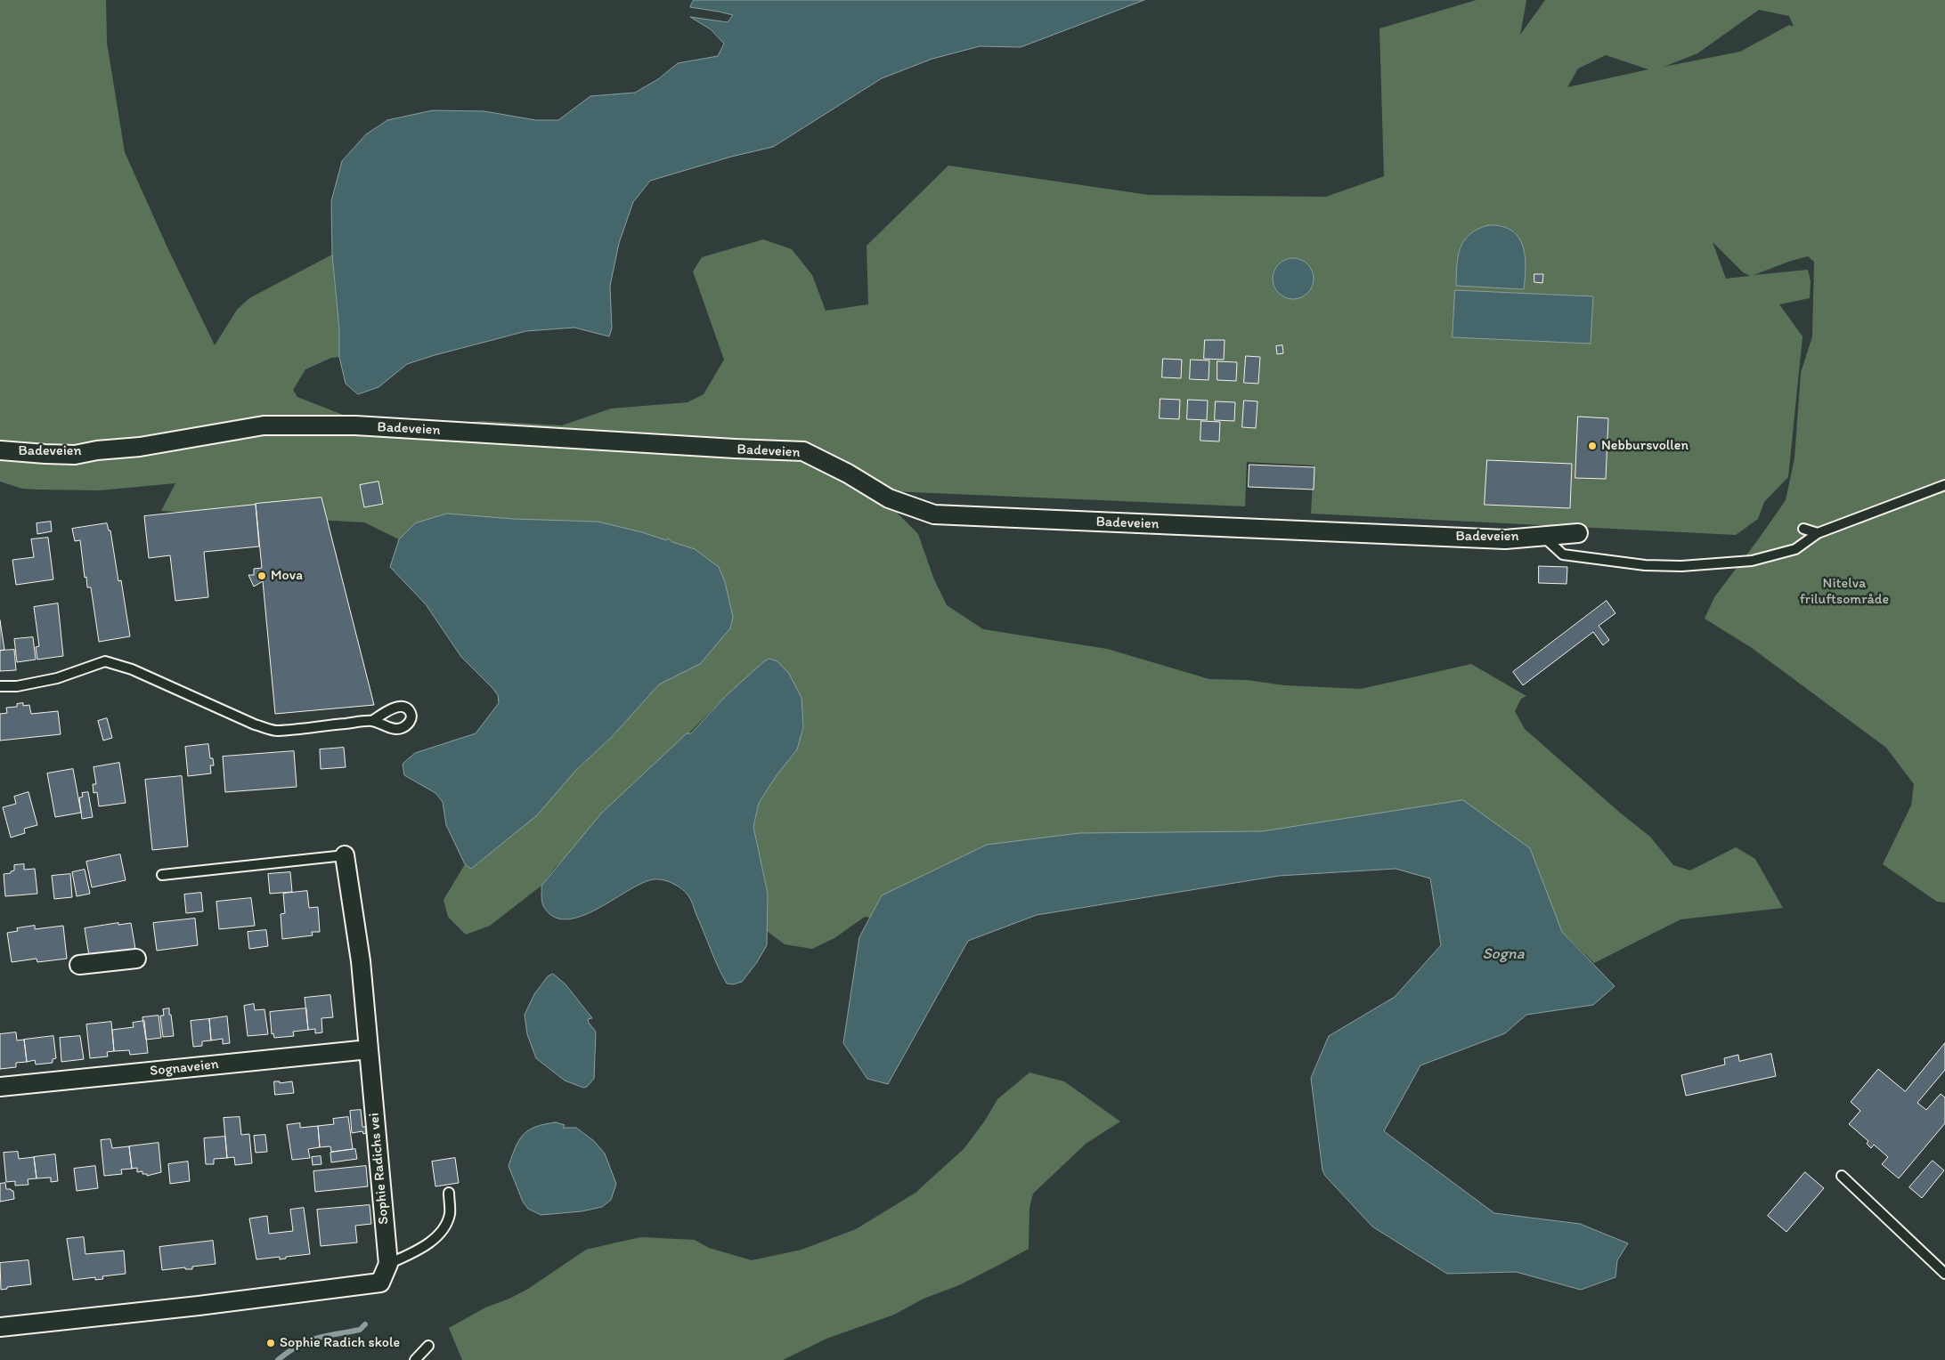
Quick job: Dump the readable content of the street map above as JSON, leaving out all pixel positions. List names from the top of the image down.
{
  "streets": {
    "street": ["Badeveien", "Sognaveien", "Sophie Radichs vei"]
  },
  "crossings": [
    ["Sognaveien", "Sophie Radichs vei"]
  ],
  "water": ["Sogna"],
  "parks": ["Nitelva friluftsområde"],
  "places": ["Nebbursvollen", "Mova", "Sophie Radich skole"]
}
